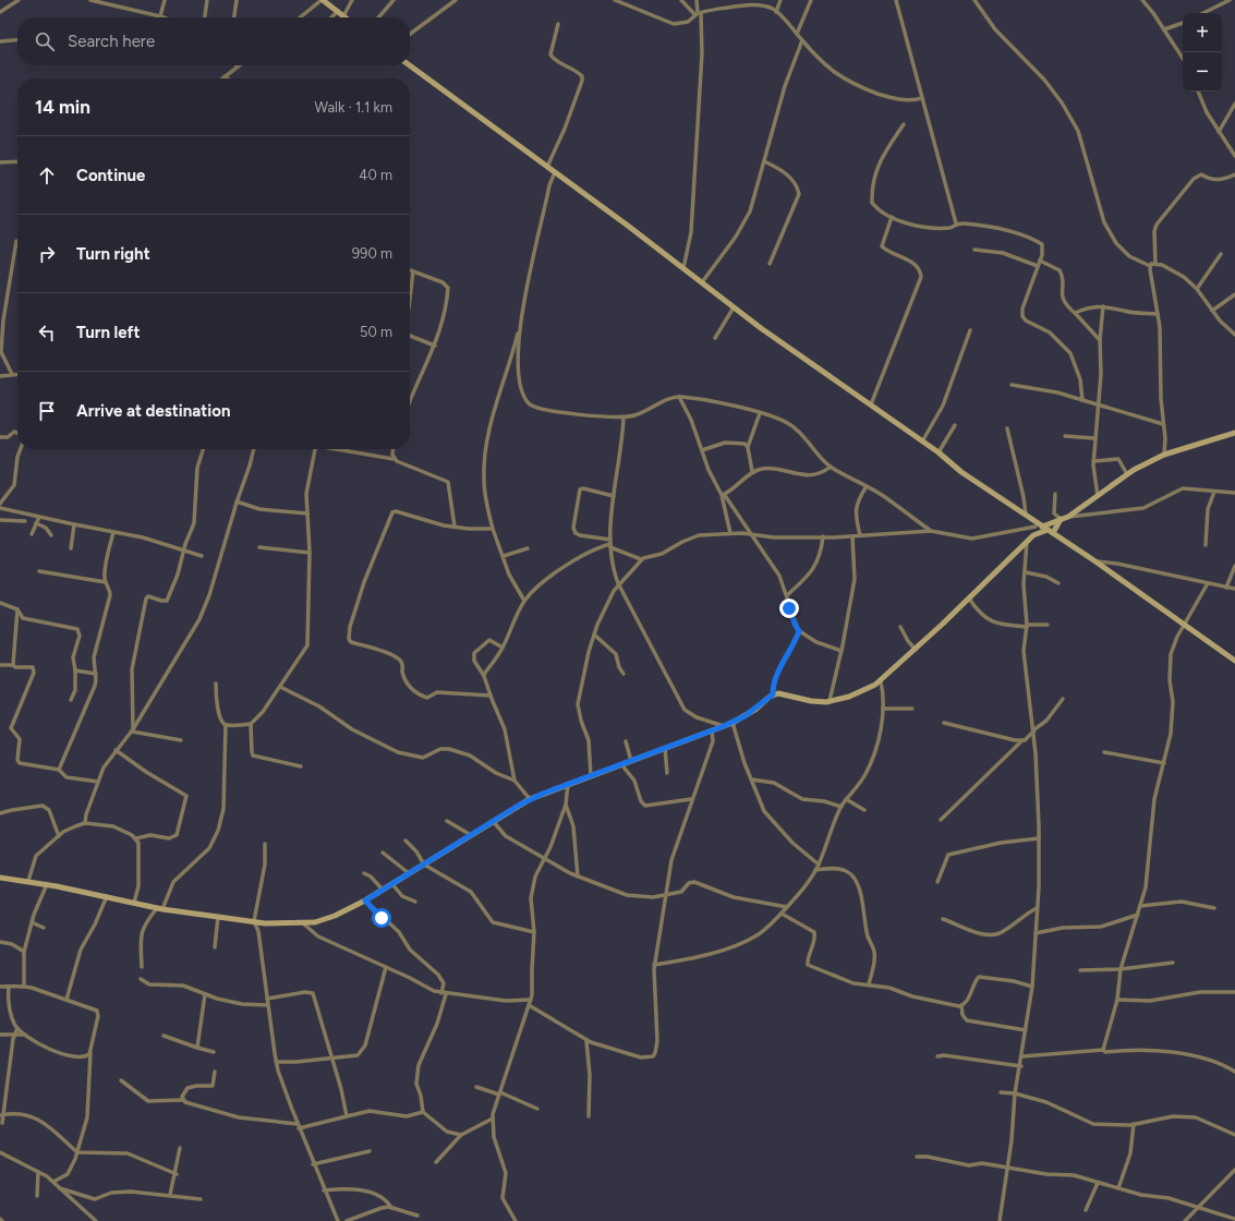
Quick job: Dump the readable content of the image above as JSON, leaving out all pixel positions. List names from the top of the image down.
{
  "page": {
    "map_buttons": ["+", "−"],
    "search": "Search here",
    "heading": ["14 min", "Walk · 1.1 km"],
    "list": [
      ["Continue", "40 m"],
      ["Turn right", "990 m"],
      ["Turn left", "50 m"],
      "Arrive at destination"
    ]
  }
}
